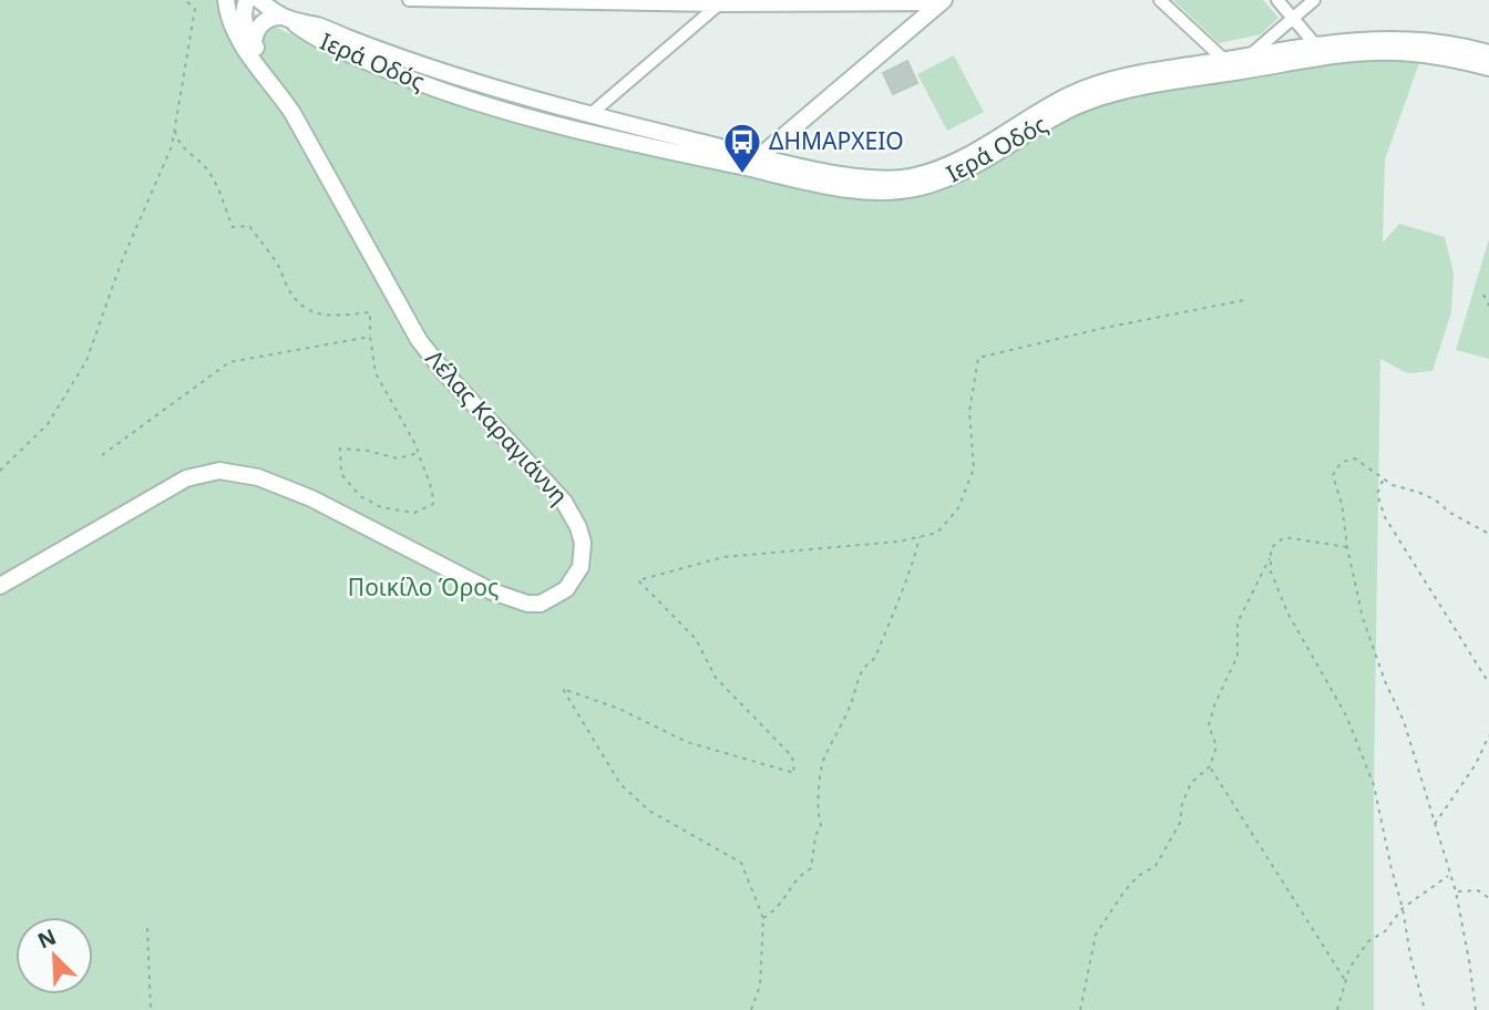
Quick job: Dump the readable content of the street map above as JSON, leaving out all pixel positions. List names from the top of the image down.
{
  "streets": {
    "main road": ["Ιερά Οδός", "Λέλας Καραγιάννη"]
  },
  "parks": ["Ποικίλο Όρος"],
  "places": {
    "bus stop": ["ΔΗΜΑΡΧΕΙΟ"]
  },
  "north": "top left"
}
